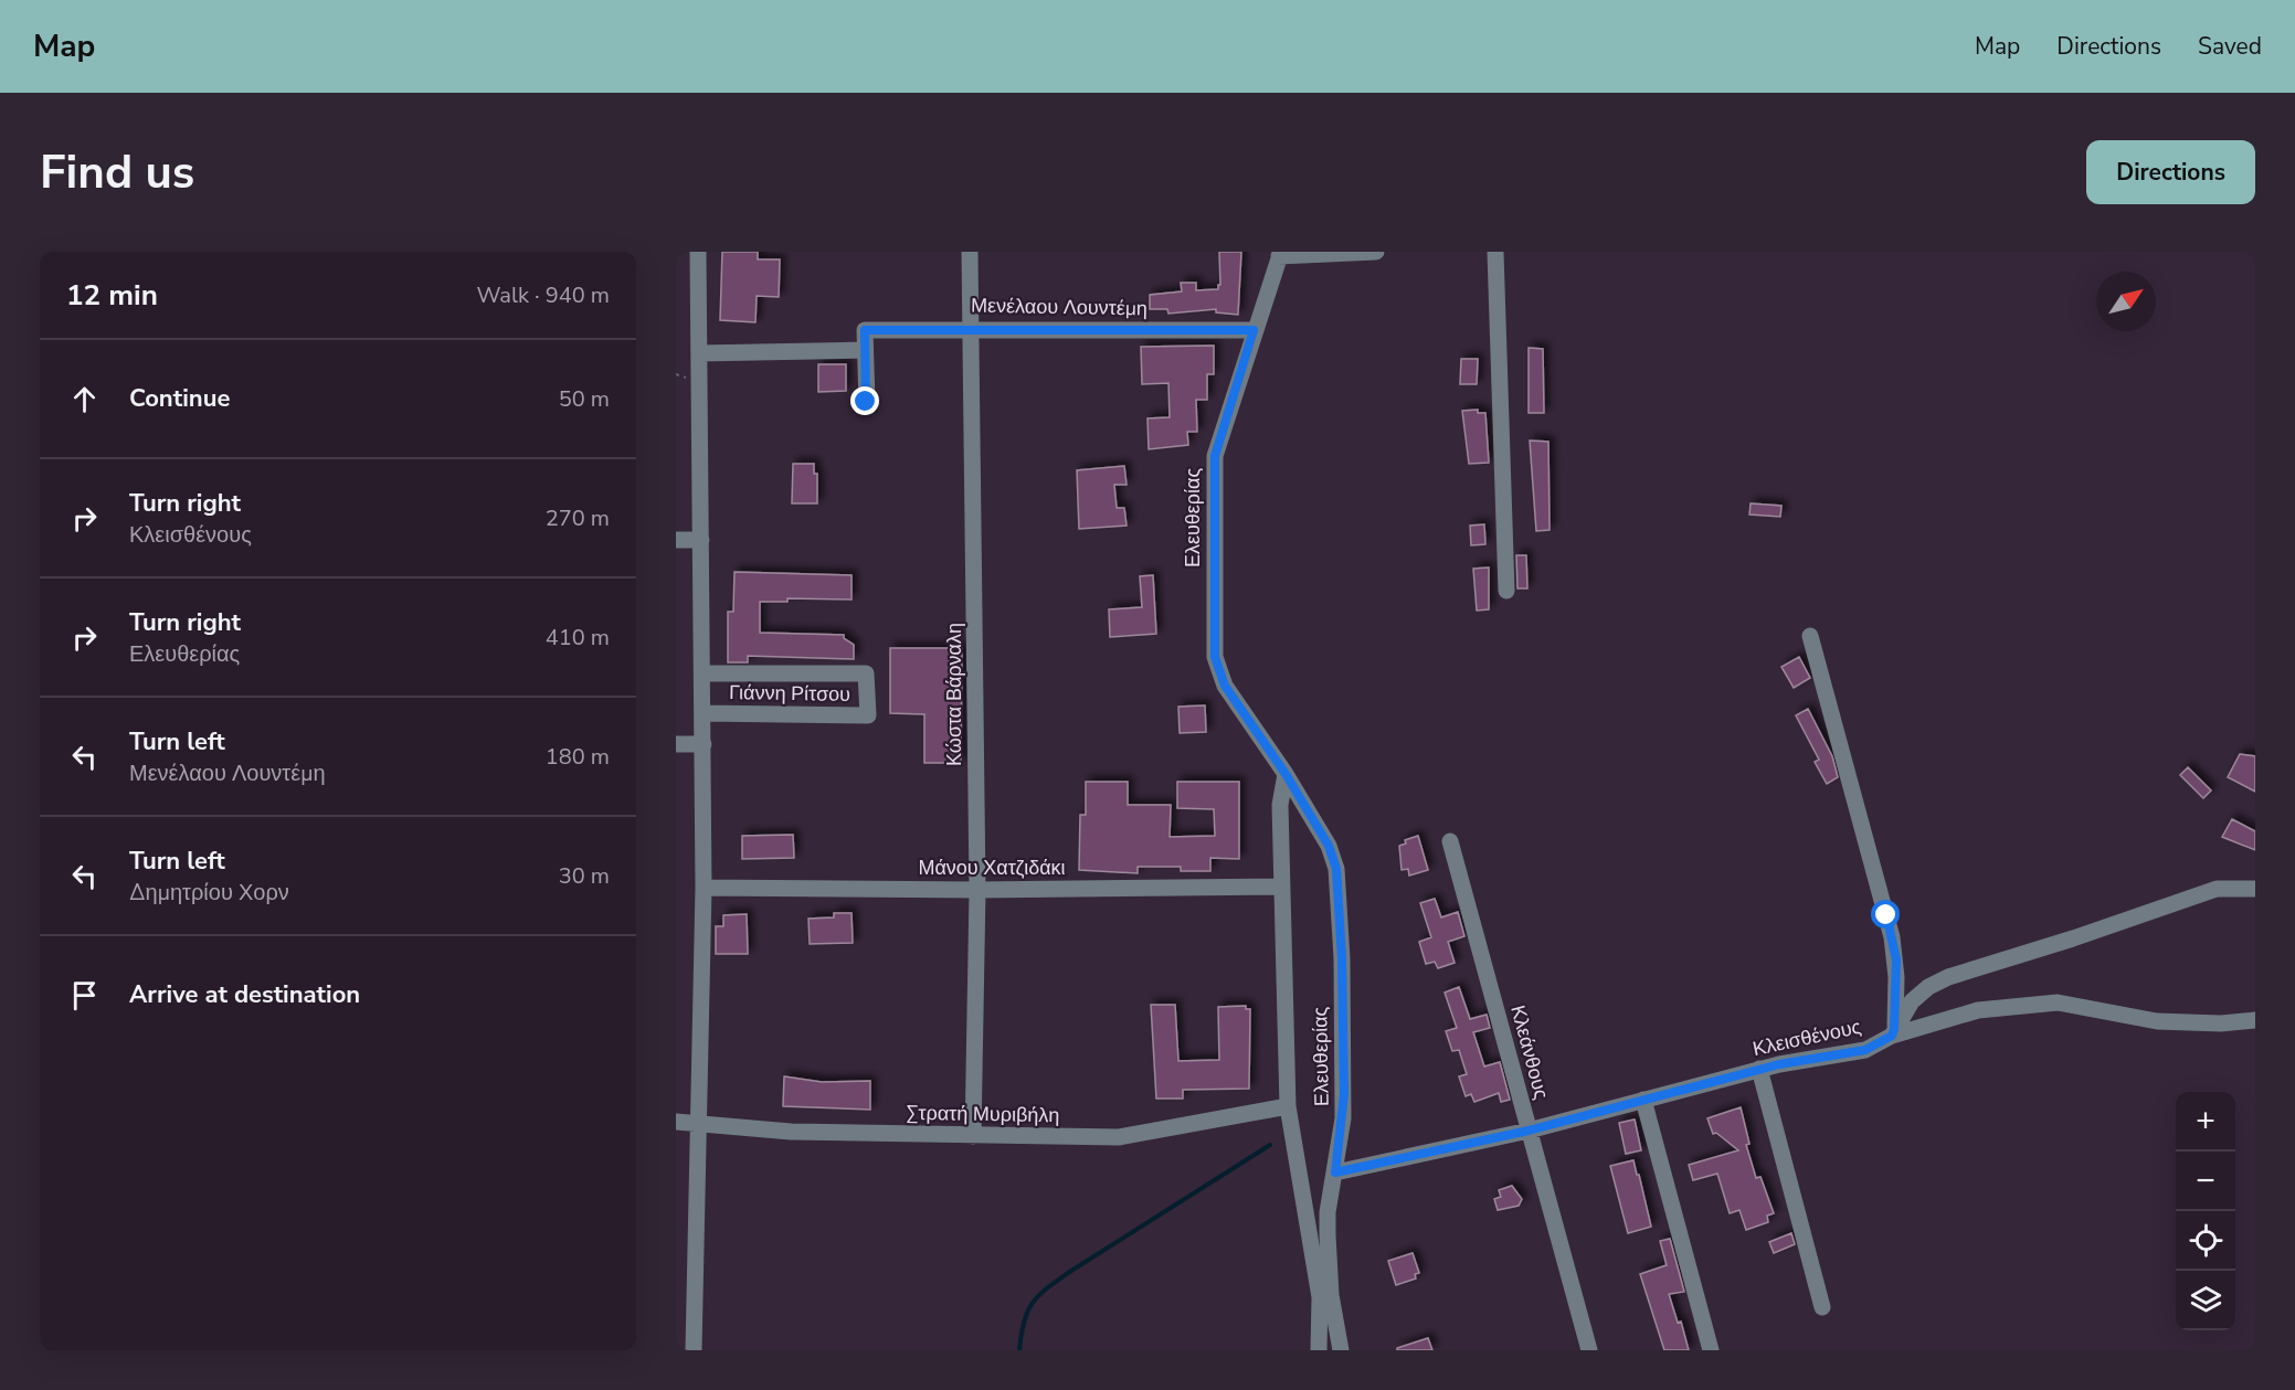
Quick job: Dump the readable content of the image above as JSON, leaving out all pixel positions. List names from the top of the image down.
{
  "streets": {
    "street": [
      "Μενέλαου Λουντέμη",
      "Ελευθερίας",
      "Γιάννη Ρίτσου",
      "Κώστα Βάρναλη",
      "Μάνου Χατζιδάκι",
      "Κλεισθένους",
      "Κλεάνθους",
      "Στρατή Μυριβήλη"
    ]
  },
  "crossings": [
    ["Μενέλαου Λουντέμη", "Ελευθερίας"],
    ["Μενέλαου Λουντέμη", "Κώστα Βάρναλη"],
    ["Ελευθερίας", "Μάνου Χατζιδάκι"],
    ["Ελευθερίας", "Κλεισθένους"],
    ["Ελευθερίας", "Στρατή Μυριβήλη"],
    ["Κώστα Βάρναλη", "Μάνου Χατζιδάκι"],
    ["Κώστα Βάρναλη", "Στρατή Μυριβήλη"],
    ["Κλεισθένους", "Κλεάνθους"]
  ],
  "north": "top right",
  "page": {
    "header": "Map",
    "nav": ["Map", "Directions", "Saved"],
    "buttons": "Directions",
    "title": "Find us",
    "heading": ["12 min", "Walk · 940 m"],
    "list": [
      ["Continue", "50 m"],
      ["Turn right", "Κλεισθένους", "270 m"],
      ["Turn right", "Ελευθερίας", "410 m"],
      ["Turn left", "Μενέλαου Λουντέμη", "180 m"],
      ["Turn left", "Δημητρίου Χορν", "30 m"],
      "Arrive at destination"
    ],
    "map_buttons": ["+", "−"]
  }
}
